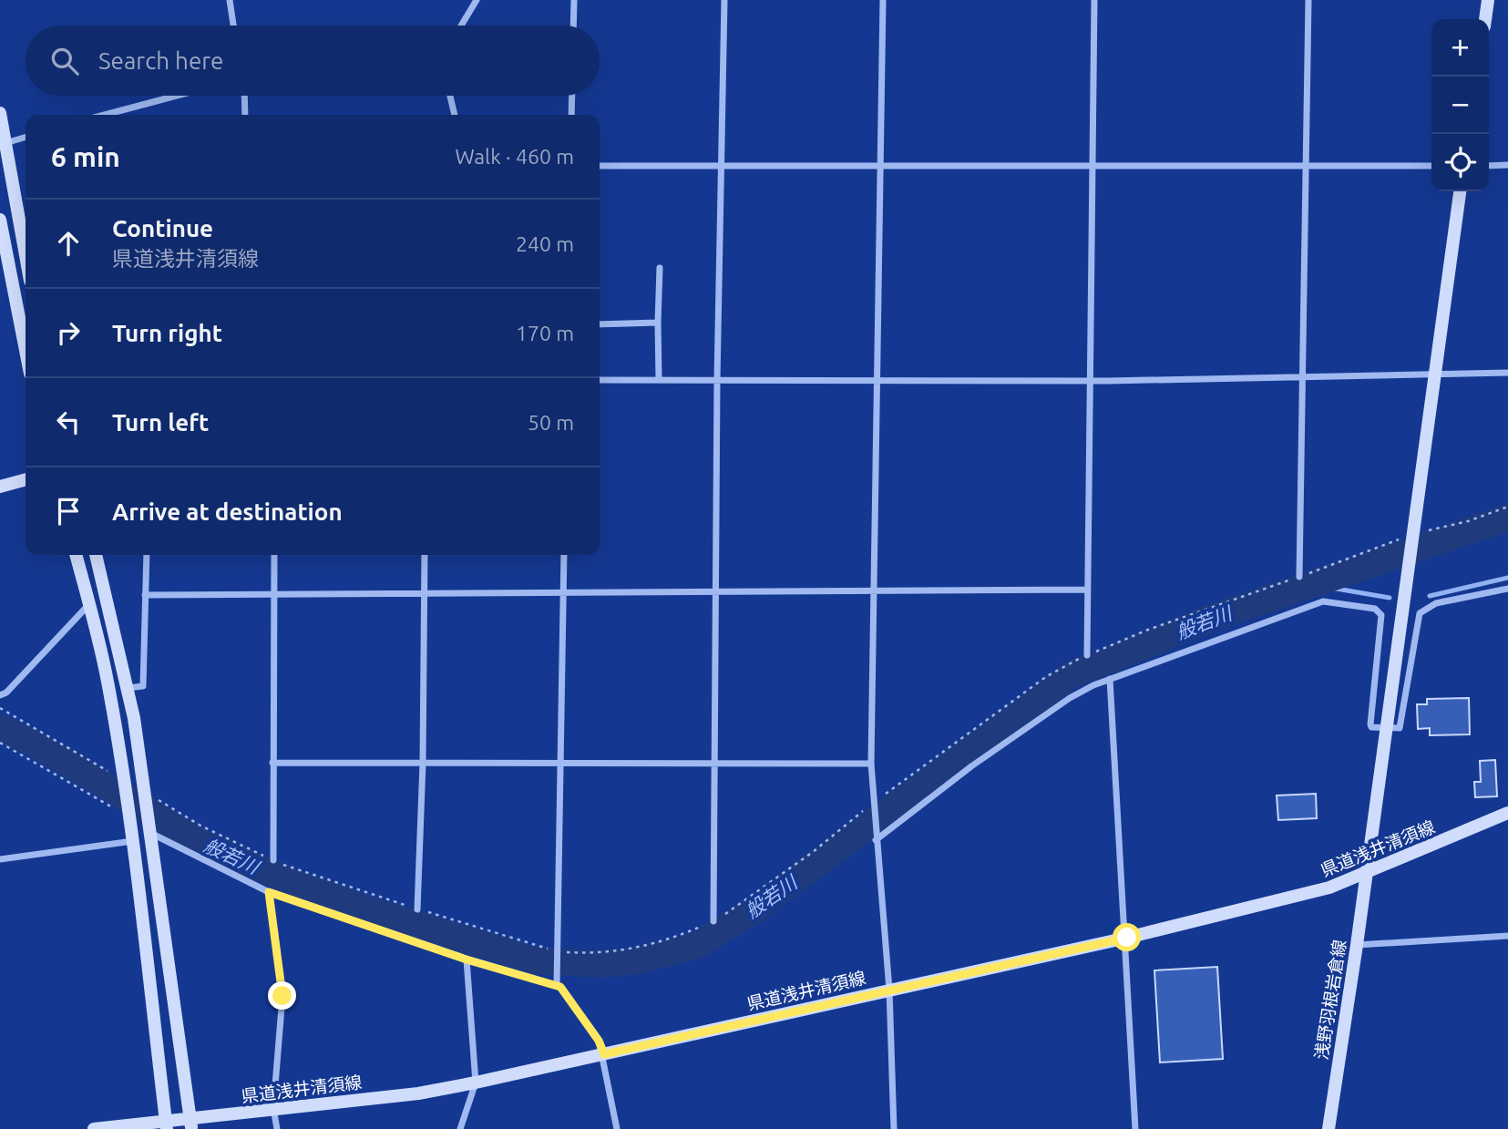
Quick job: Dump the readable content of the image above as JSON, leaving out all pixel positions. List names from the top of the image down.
{
  "streets": {
    "street": ["県道浅井清須線", "浅野羽根岩倉線"]
  },
  "crossings": [
    ["県道浅井清須線", "浅野羽根岩倉線"]
  ],
  "water": ["般若川"],
  "page": {
    "map_buttons": ["+", "−"],
    "search": "Search here",
    "heading": ["6 min", "Walk · 460 m"],
    "list": [
      ["Continue", "県道浅井清須線", "240 m"],
      ["Turn right", "170 m"],
      ["Turn left", "50 m"],
      "Arrive at destination"
    ]
  }
}
